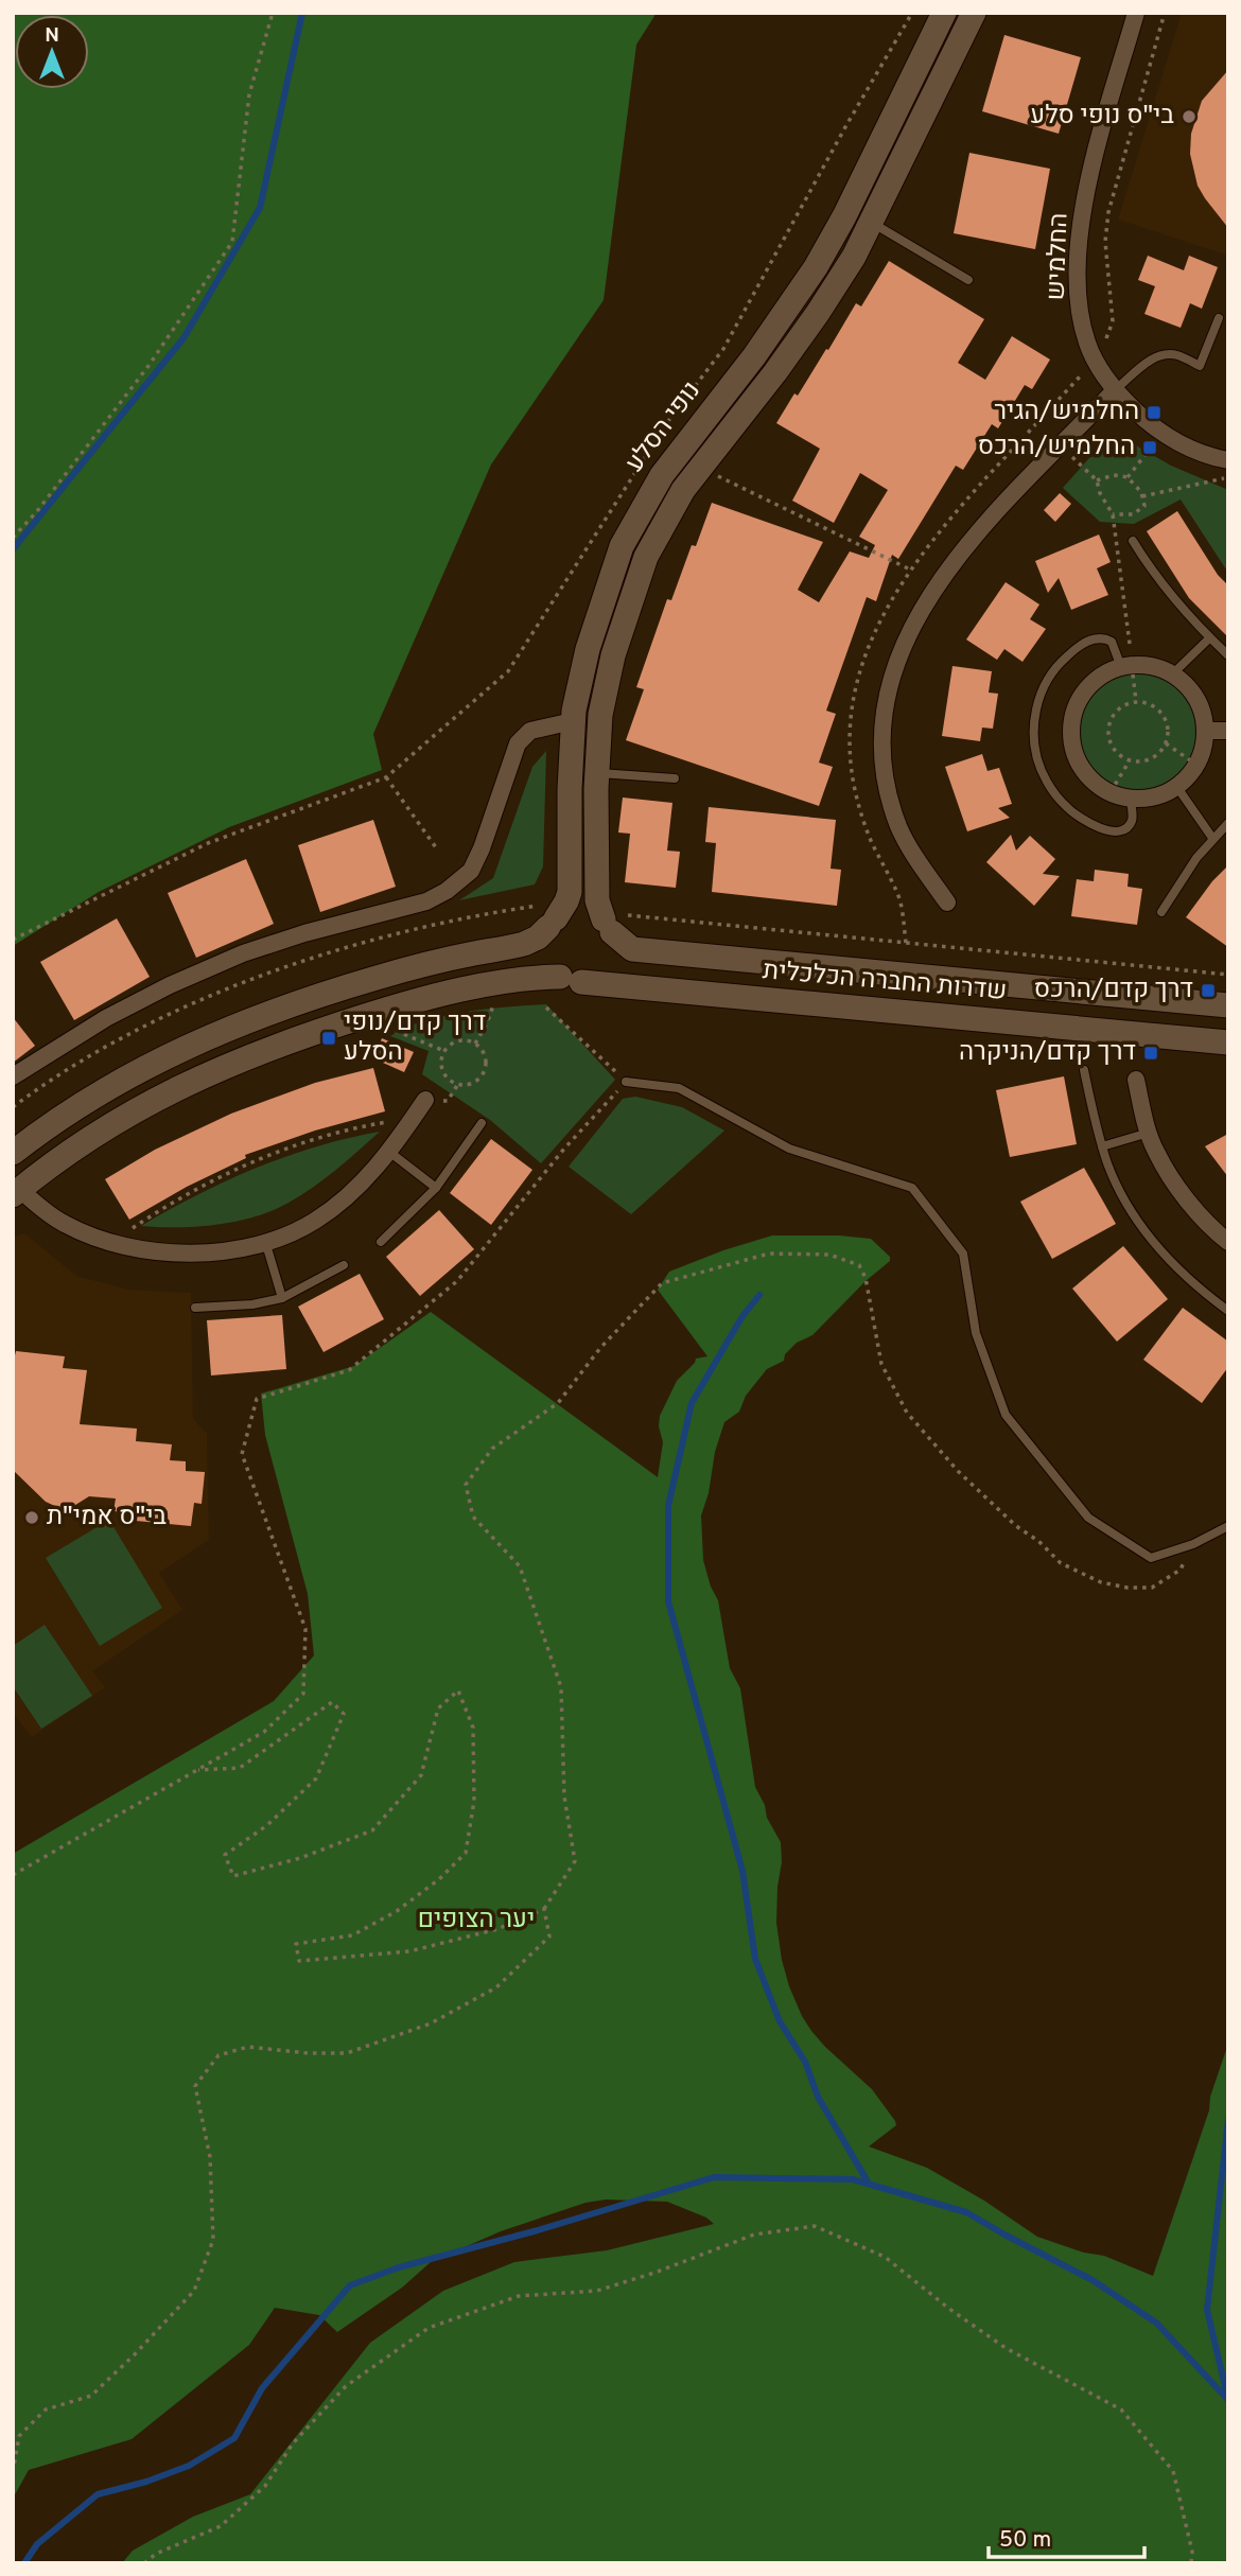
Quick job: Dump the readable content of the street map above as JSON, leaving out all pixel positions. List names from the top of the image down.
{
  "streets": {
    "main road": ["נופי הסלע", "שדרות החברה הכלכלית"],
    "street": ["החלמיש"]
  },
  "crossings": [
    ["נופי הסלע", "שדרות החברה הכלכלית"]
  ],
  "parks": ["יער הצופים"],
  "places": {
    "other": ["בי\"ס נופי סלע", "בי\"ס אמי\"ת"],
    "transit": [
      "החלמיש/הגיר",
      "החלמיש/הרכס",
      "דרך קדם/הרכס",
      "דרך קדם/נופי הסלע",
      "דרך קדם/הניקרה"
    ]
  },
  "scale_bar": "50 m",
  "north": "top"
}
